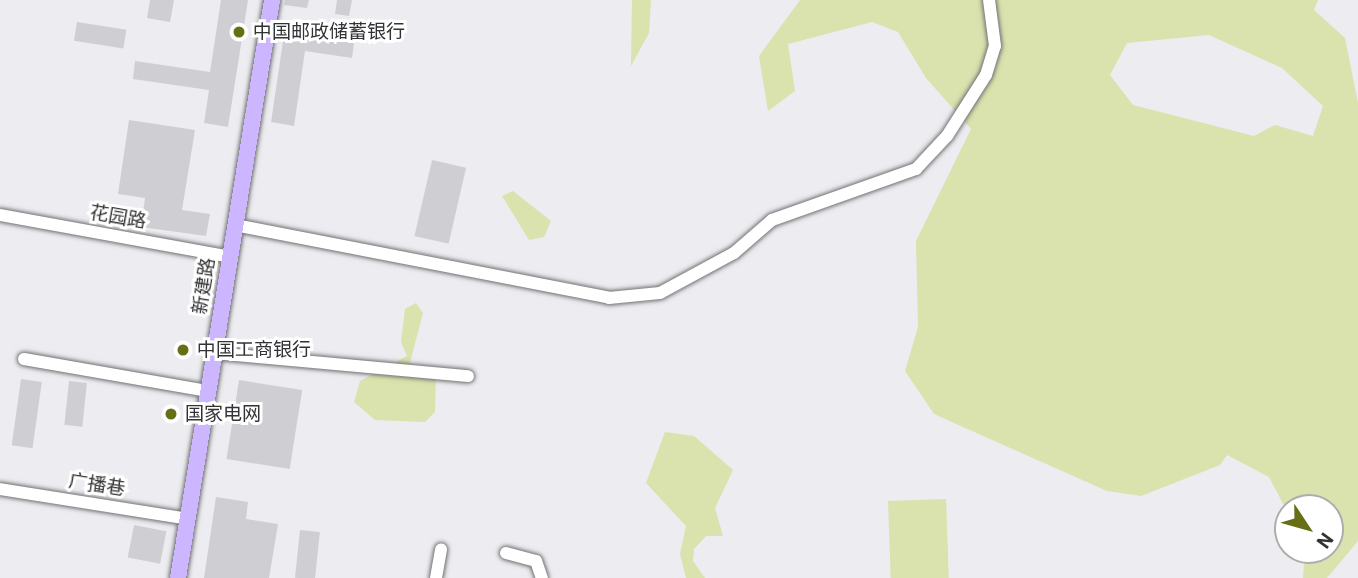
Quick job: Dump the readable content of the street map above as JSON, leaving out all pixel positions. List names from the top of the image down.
{
  "streets": {
    "main road": ["新建路"],
    "street": ["花园路", "广播巷"]
  },
  "crossings": [
    ["花园路", "新建路"],
    ["新建路", "广播巷"]
  ],
  "places": ["中国邮政储蓄银行", "中国工商银行", "国家电网"],
  "north": "bottom right"
}
